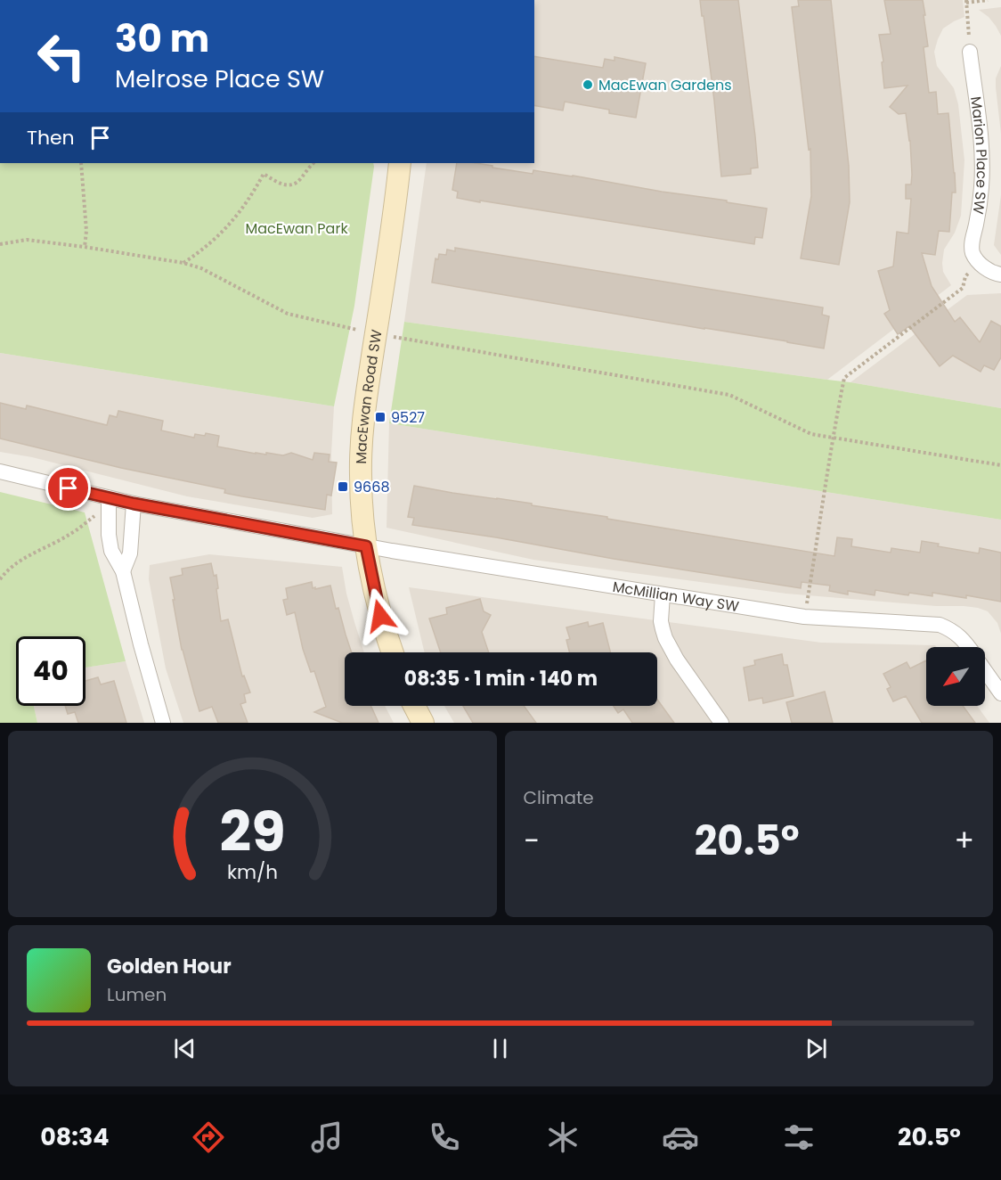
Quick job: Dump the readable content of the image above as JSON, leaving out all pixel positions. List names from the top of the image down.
{
  "streets": {
    "street": ["Marion Place SW", "MacEwan Road SW", "McMillian Way SW"]
  },
  "crossings": [
    ["MacEwan Road SW", "McMillian Way SW"]
  ],
  "parks": ["MacEwan Park"],
  "places": {
    "other": ["MacEwan Gardens"],
    "transit": ["9527", "9668"]
  },
  "north": "bottom left",
  "page": {
    "turn": ["30 m", "Melrose Place SW"],
    "then": "Then",
    "limit": "40",
    "trip": "08:35 · 1 min · 140 m",
    "tile": "Climate",
    "heat": ["−", "20.5°", "+"],
    "song": ["Golden Hour", "Lumen"],
    "tabs": ["08:34", "20.5°"],
    "gauge": ["29", "km/h"]
  }
}
